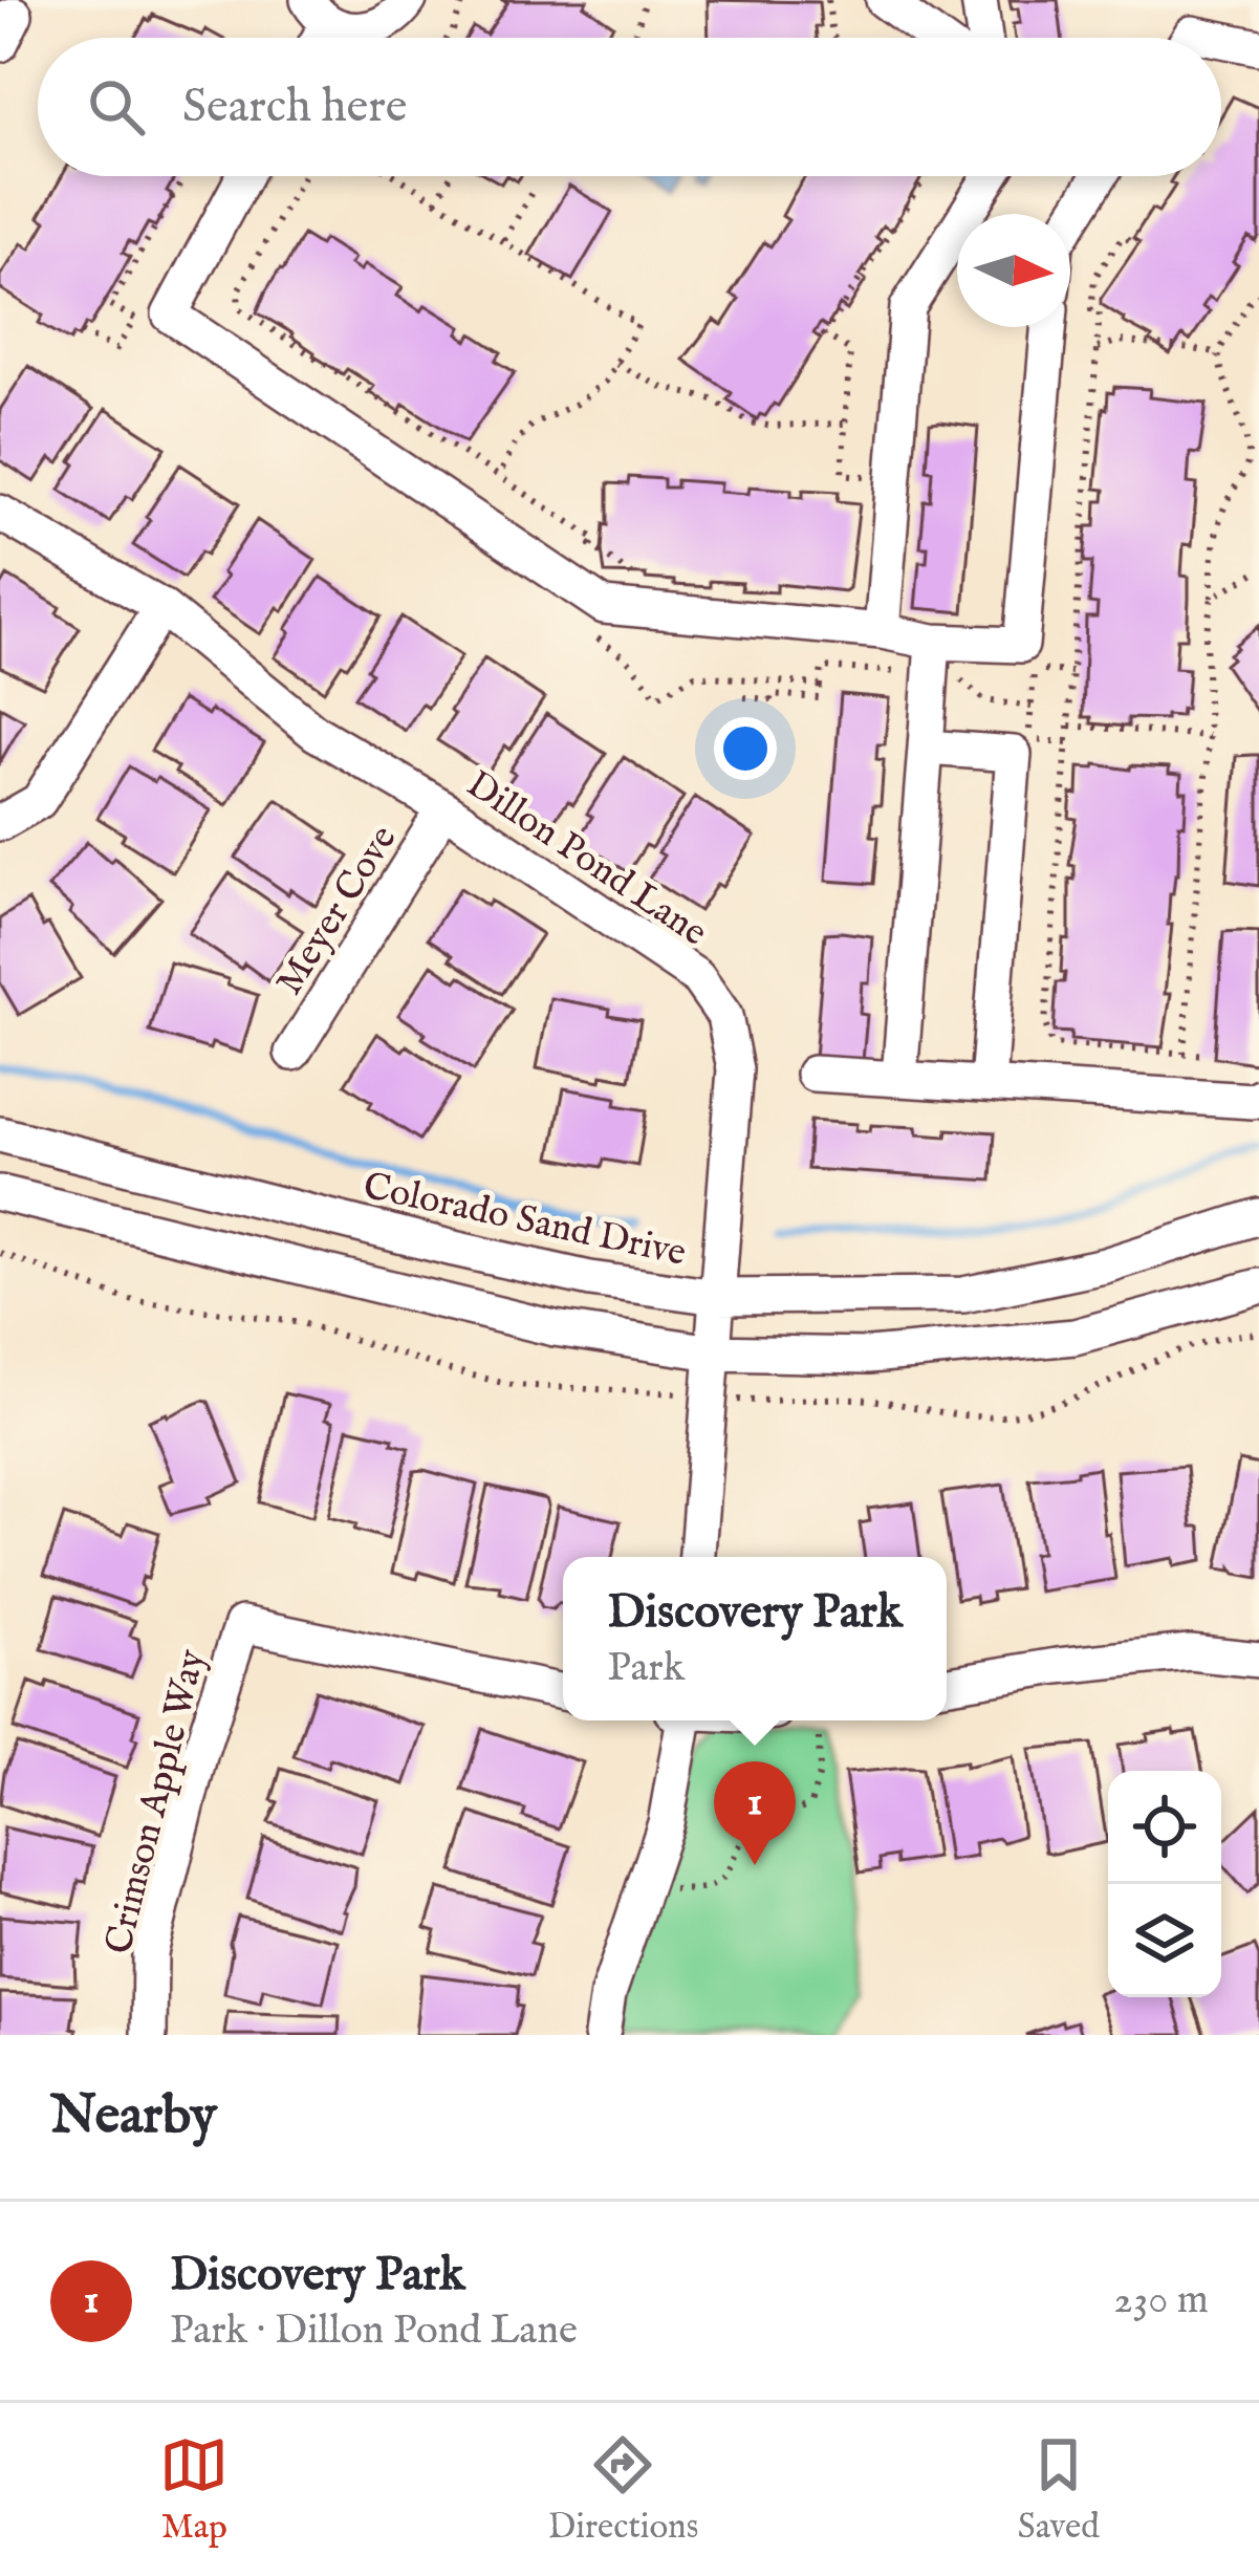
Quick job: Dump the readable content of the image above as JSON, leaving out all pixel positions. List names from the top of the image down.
{
  "streets": {
    "street": [
      "Dillon Pond Lane",
      "Meyer Cove",
      "Colorado Sand Drive",
      "Crimson Apple Way"
    ]
  },
  "crossings": [
    ["Dillon Pond Lane", "Meyer Cove"],
    ["Dillon Pond Lane", "Colorado Sand Drive"]
  ],
  "north": "right",
  "page": {
    "search": "Search here",
    "popup": ["Discovery Park", "Park"],
    "pins": "1",
    "heading": "Nearby",
    "list": [
      {
        "mark": "1",
        "name": "Discovery Park",
        "note": "Park · Dillon Pond Lane",
        "value": "230 m"
      }
    ],
    "nav": ["Map", "Directions", "Saved"]
  }
}
